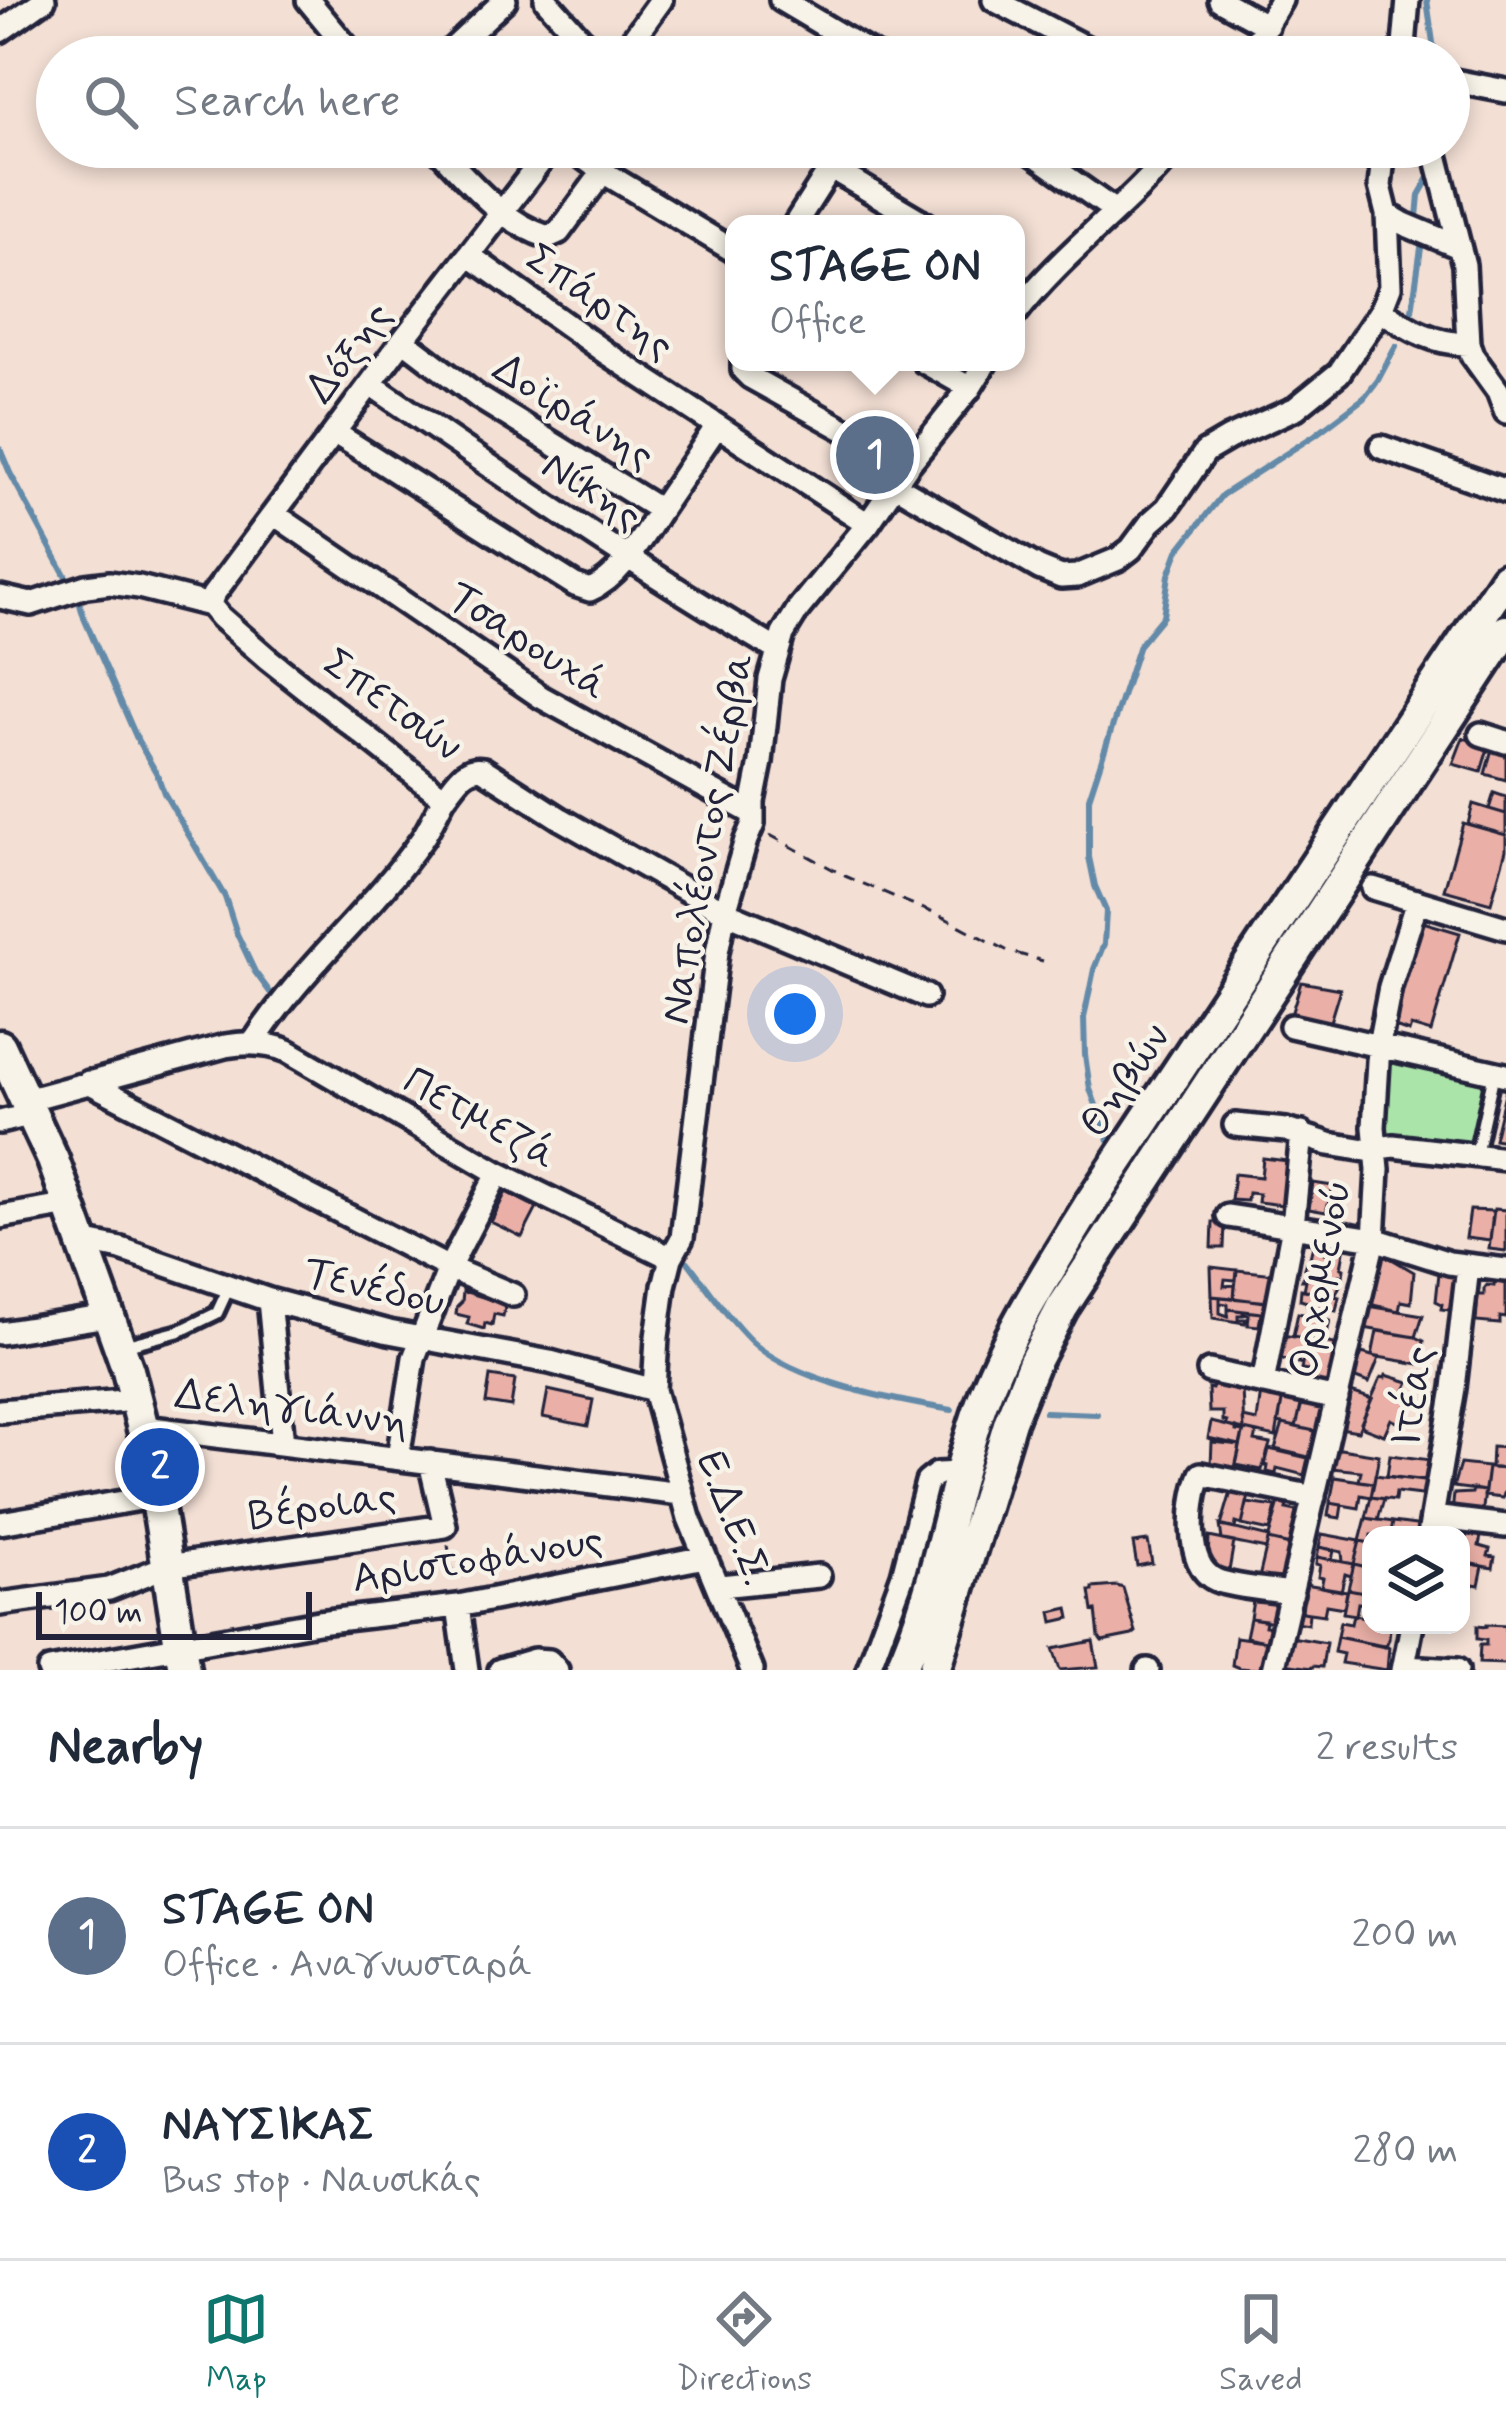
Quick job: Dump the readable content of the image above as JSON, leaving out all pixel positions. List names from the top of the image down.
{
  "streets": {
    "main road": ["Θηβών"],
    "street": [
      "Σπάρτης",
      "Δόξης",
      "Δοϊράνης",
      "Νίκης",
      "Τσαρουχά",
      "Σπετσών",
      "Ναπολέοντος Ζέρβα",
      "Πετμεζά",
      "Ορχομενού",
      "Τενέδου",
      "Ιτέας",
      "Δεληγιάννη",
      "Βέροιας",
      "Ε.Δ.Ε.Σ.",
      "Αριστοφάνους"
    ]
  },
  "crossings": [
    ["Σπάρτης", "Δόξης"],
    ["Σπάρτης", "Ναπολέοντος Ζέρβα"],
    ["Δόξης", "Δοϊράνης"],
    ["Δόξης", "Νίκης"],
    ["Δόξης", "Τσαρουχά"],
    ["Δόξης", "Σπετσών"],
    ["Δοϊράνης", "Νίκης"],
    ["Νίκης", "Ναπολέοντος Ζέρβα"],
    ["Τσαρουχά", "Ναπολέοντος Ζέρβα"],
    ["Σπετσών", "Ναπολέοντος Ζέρβα"],
    ["Ναπολέοντος Ζέρβα", "Πετμεζά"],
    ["Ναπολέοντος Ζέρβα", "Τενέδου"],
    ["Ναπολέοντος Ζέρβα", "Ε.Δ.Ε.Σ."],
    ["Τενέδου", "Ε.Δ.Ε.Σ."],
    ["Δεληγιάννη", "Ε.Δ.Ε.Σ."],
    ["Ε.Δ.Ε.Σ.", "Αριστοφάνους"]
  ],
  "scale_bar": "100 m",
  "page": {
    "search": "Search here",
    "popup": ["STAGE ON", "Office"],
    "pins": ["1", "2"],
    "scale": "100 m",
    "heading": ["Nearby", "2 results"],
    "list": [
      {
        "mark": "1",
        "name": "STAGE ON",
        "note": "Office · Αναγνωσταρά",
        "value": "200 m"
      },
      {
        "mark": "2",
        "name": "ΝΑΥΣΙΚΑΣ",
        "note": "Bus stop · Ναυσικάς",
        "value": "280 m"
      }
    ],
    "nav": ["Map", "Directions", "Saved"]
  }
}
